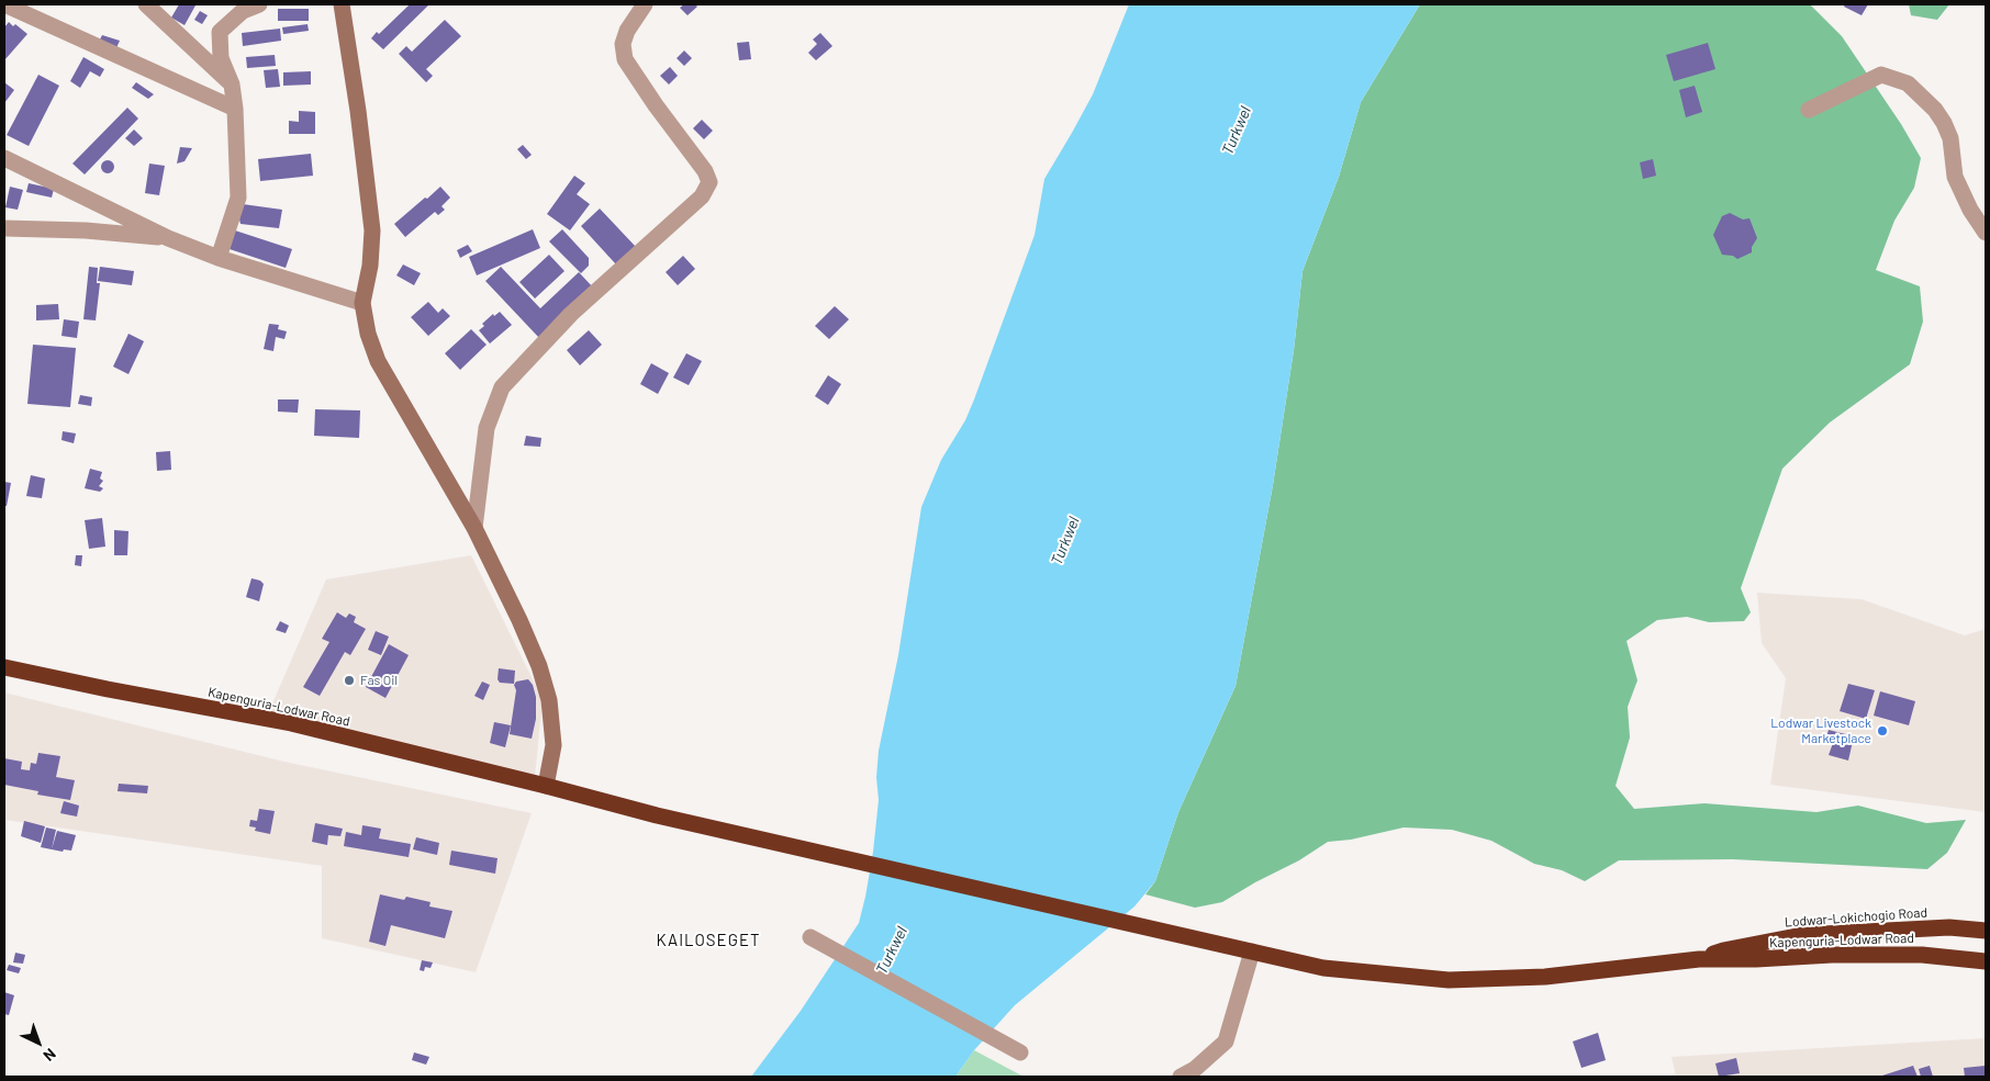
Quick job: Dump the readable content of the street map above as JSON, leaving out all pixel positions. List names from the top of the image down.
{
  "streets": {
    "highway": ["Kapenguria-Lodwar Road", "Lodwar-Lokichogio Road"]
  },
  "crossings": [
    ["Kapenguria-Lodwar Road", "Lodwar-Lokichogio Road"]
  ],
  "districts": ["KAILOSEGET"],
  "water": ["Turkwel"],
  "places": ["Fas Oil", "Lodwar Livestock Marketplace"],
  "north": "bottom right"
}
